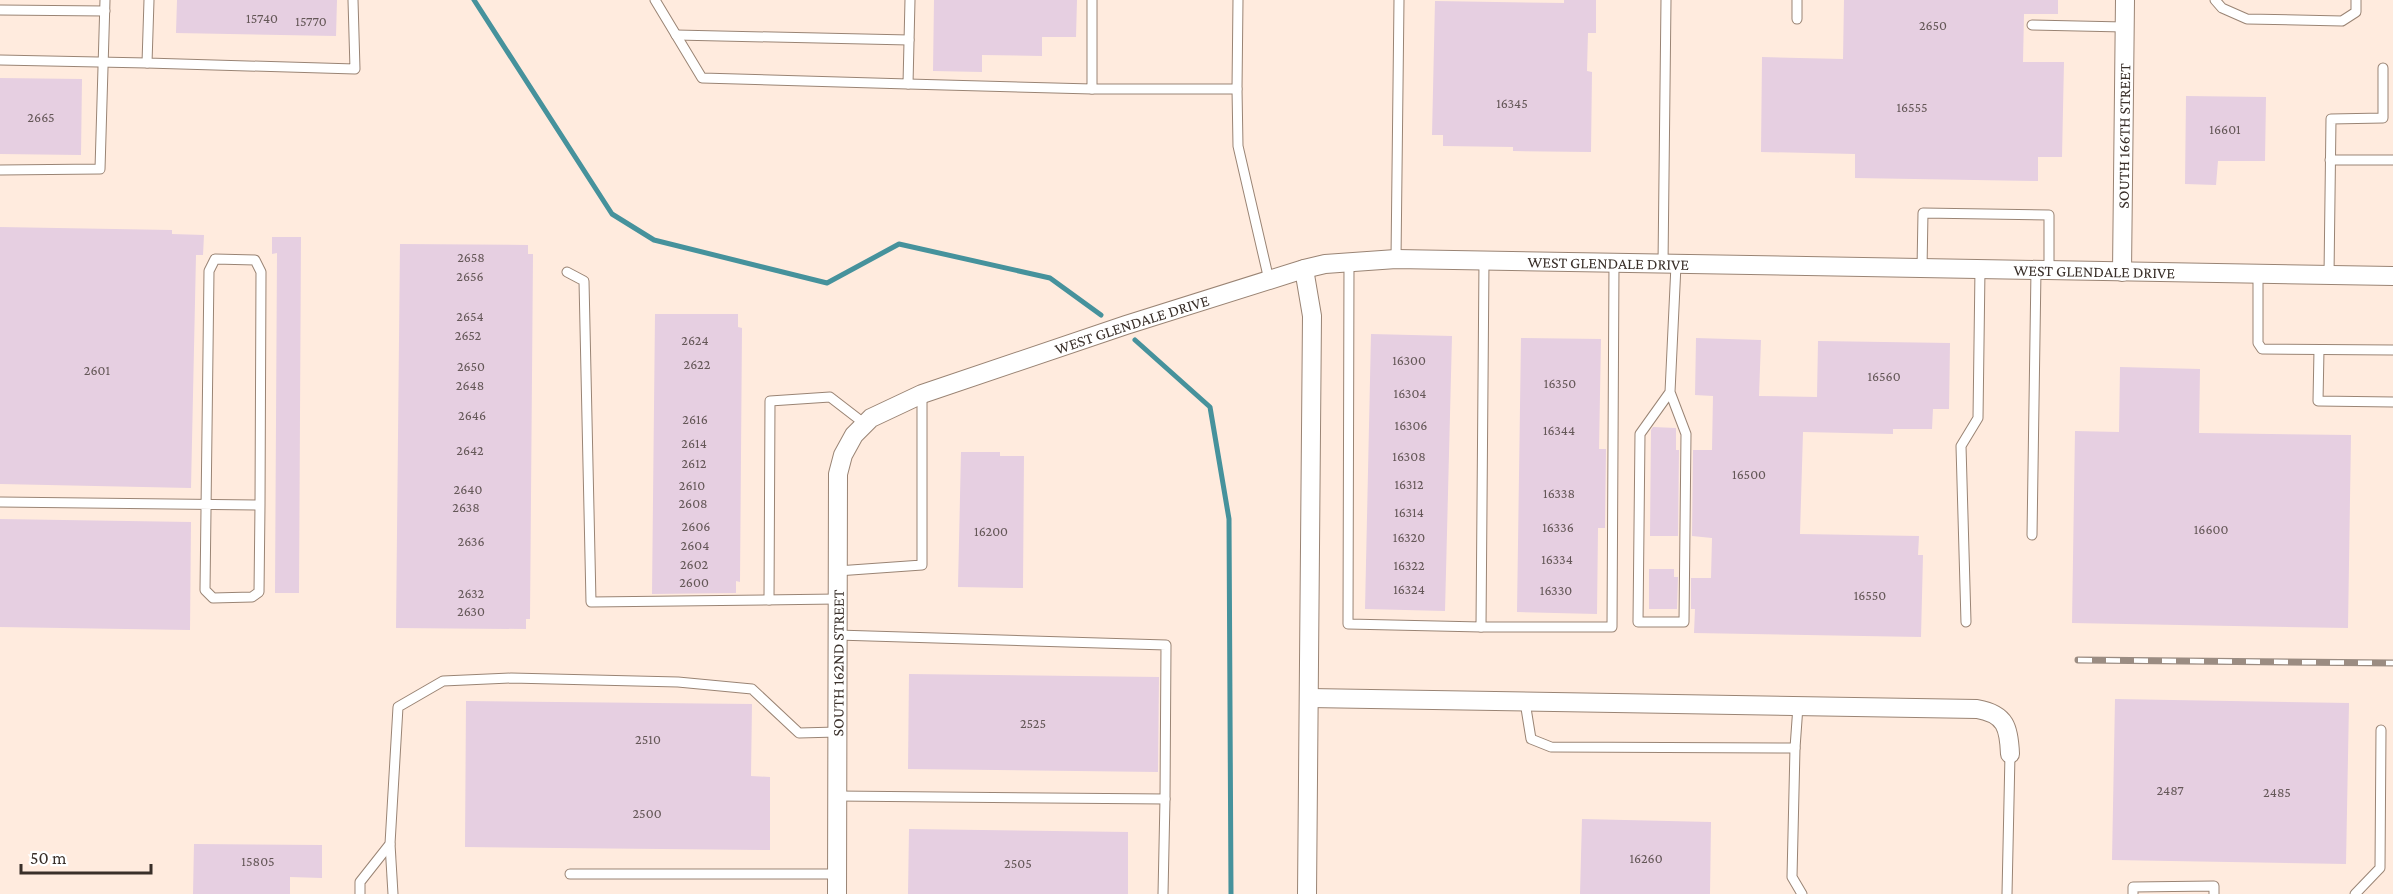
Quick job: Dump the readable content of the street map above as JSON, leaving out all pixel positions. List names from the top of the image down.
{
  "streets": {
    "street": ["SOUTH 166TH STREET", "WEST GLENDALE DRIVE", "SOUTH 162ND STREET"]
  },
  "crossings": [
    ["SOUTH 166TH STREET", "WEST GLENDALE DRIVE"],
    ["WEST GLENDALE DRIVE", "SOUTH 162ND STREET"]
  ],
  "house_numbers": [
    "15740",
    "15770",
    "2650",
    "16345",
    "16555",
    "2665",
    "16601",
    "2658",
    "2656",
    "2654",
    "2652",
    "2624",
    "16300",
    "2622",
    "2650",
    "2601",
    "16560",
    "16350",
    "2648",
    "16304",
    "2646",
    "2616",
    "16306",
    "16344",
    "2614",
    "2642",
    "16308",
    "2612",
    "16500",
    "16312",
    "2610",
    "2640",
    "16338",
    "2608",
    "2638",
    "16314",
    "2606",
    "16336",
    "16600",
    "16200",
    "16320",
    "2636",
    "2604",
    "16334",
    "2602",
    "16322",
    "2600",
    "16324",
    "16330",
    "2632",
    "16550",
    "2630",
    "2525",
    "2510",
    "2487",
    "2485",
    "2500",
    "16260",
    "15805",
    "2505"
  ],
  "scale_bar": "50 m"
}
